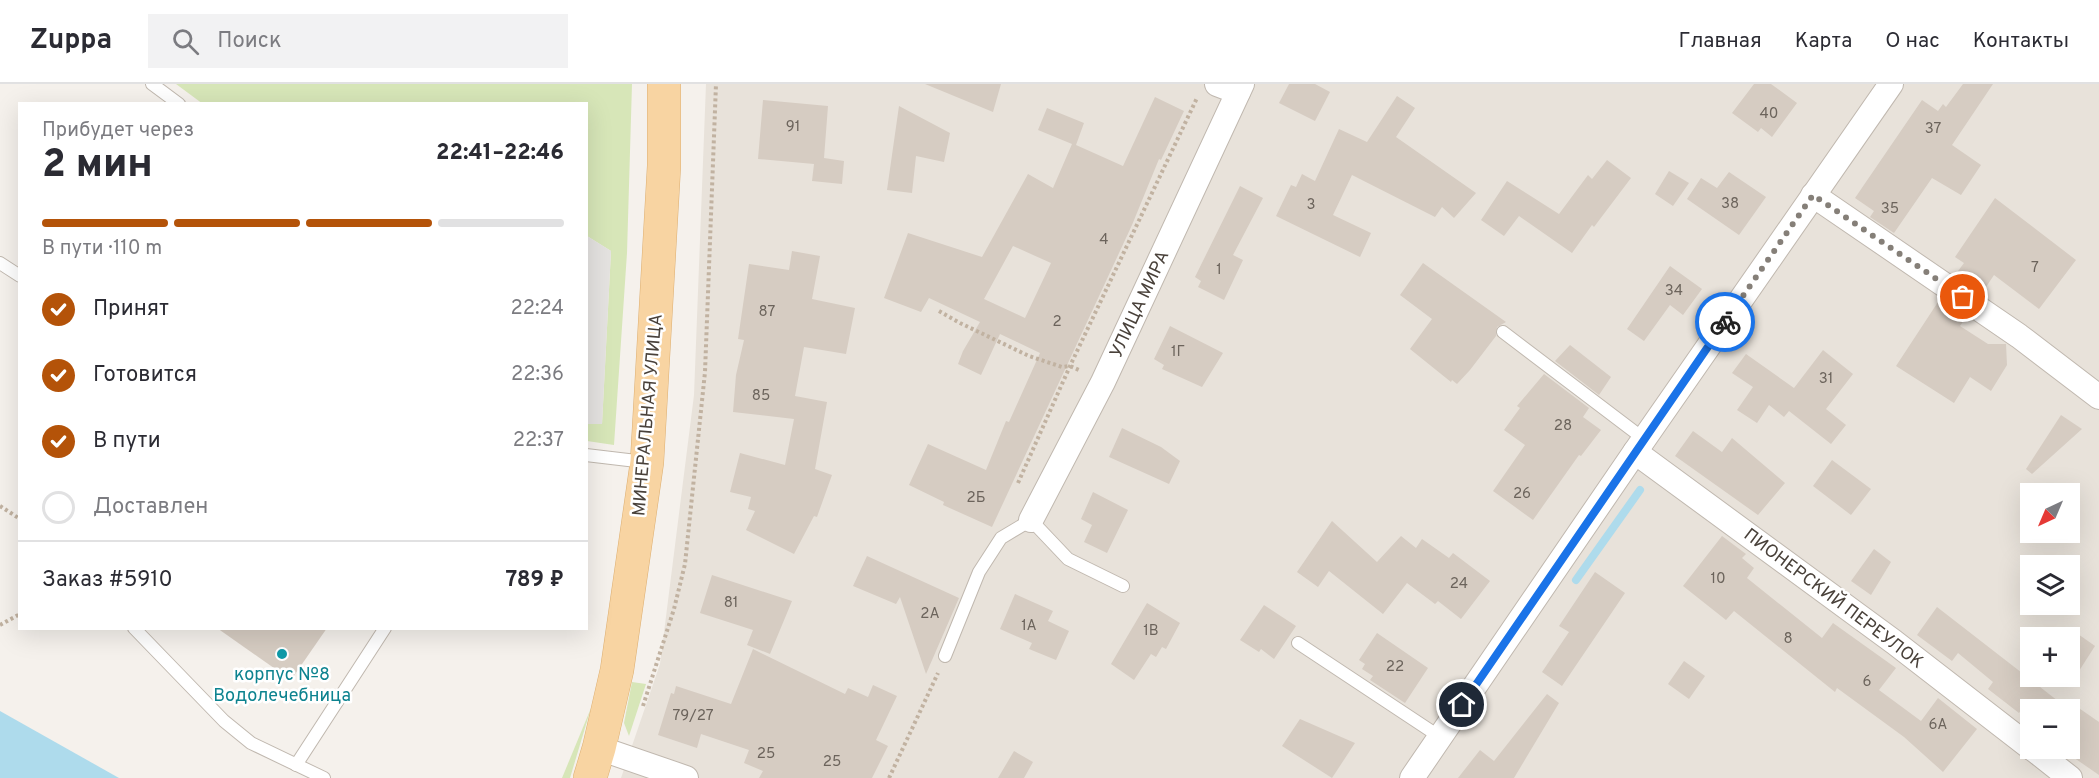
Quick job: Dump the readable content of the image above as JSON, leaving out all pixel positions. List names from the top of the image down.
{
  "streets": {
    "main road": ["МИНЕРАЛЬНАЯ УЛИЦА"],
    "street": ["УЛИЦА МИРА", "ПИОНЕРСКИЙ ПЕРЕУЛОК"]
  },
  "places": ["корпус №8 Водолечебница"],
  "house_numbers": [
    "40",
    "91",
    "37",
    "38",
    "3",
    "35",
    "4",
    "7",
    "1",
    "34",
    "87",
    "2",
    "1Г",
    "31",
    "85",
    "28",
    "26",
    "2Б",
    "10",
    "24",
    "81",
    "2А",
    "1А",
    "1В",
    "8",
    "22",
    "6",
    "79/27",
    "6А",
    "25",
    "25"
  ],
  "north": "bottom left",
  "page": {
    "header": "Zuppa",
    "search": "Поиск",
    "nav": [
      "Главная",
      "Карта",
      "О нас",
      "Контакты"
    ],
    "heading": ["2 мин", "Прибудет через", "22:41–22:46"],
    "panel": ["Заказ #5910", "789 ₽"],
    "bar": "В пути · 110 m",
    "list": [
      ["Принят", "22:24"],
      ["Готовится", "22:36"],
      ["В пути", "22:37"],
      "Доставлен"
    ],
    "map_buttons": ["+", "−"]
  }
}
